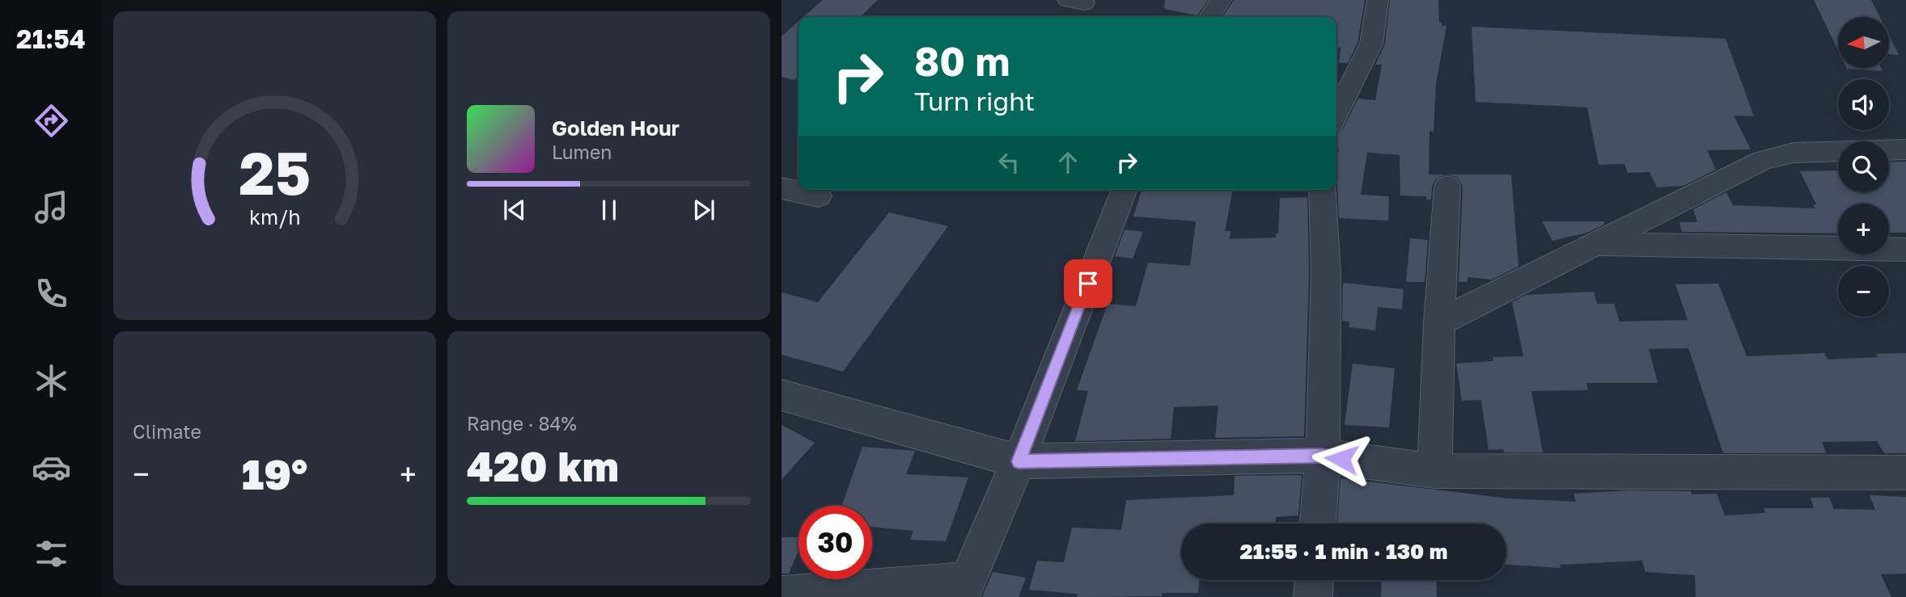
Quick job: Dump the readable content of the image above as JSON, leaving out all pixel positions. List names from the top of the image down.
{
  "north": "left",
  "page": {
    "tabs": "21:54",
    "map_buttons": ["+", "−"],
    "turn": ["80 m", "Turn right"],
    "song": ["Golden Hour", "Lumen"],
    "tile": [
      "Climate",
      ["Range · 84%", "420 km"]
    ],
    "heat": ["−", "19°", "+"],
    "limit": "30",
    "trip": "21:55 · 1 min · 130 m",
    "gauge": ["25", "km/h"]
  }
}
